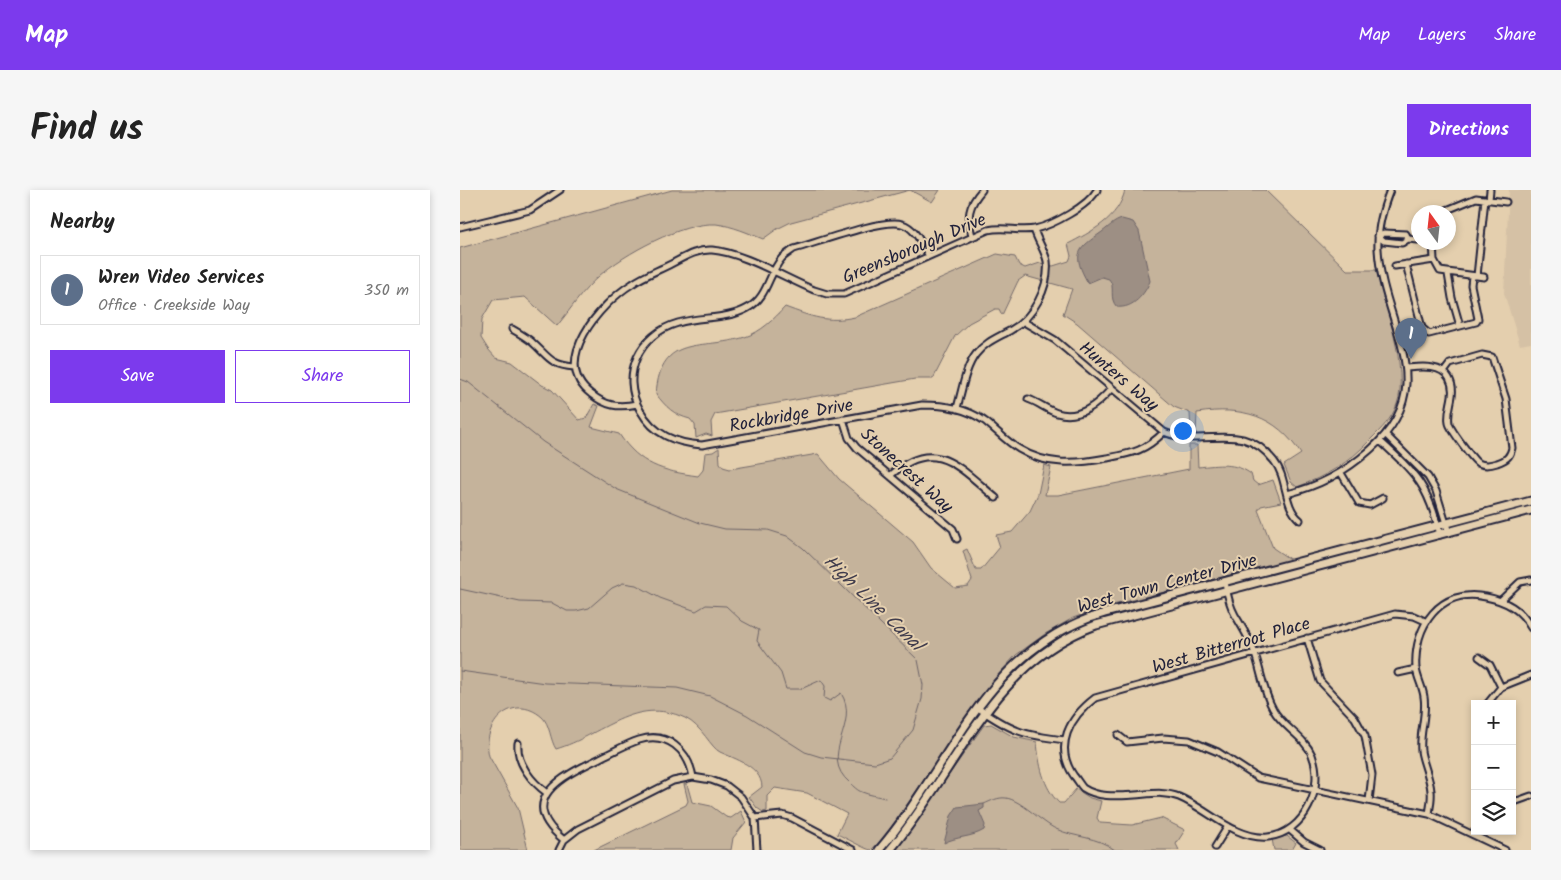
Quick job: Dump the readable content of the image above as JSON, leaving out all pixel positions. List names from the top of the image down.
{
  "streets": {
    "street": [
      "Greensborough Drive",
      "Hunters Way",
      "Rockbridge Drive",
      "Stonecrest Way",
      "West Town Center Drive",
      "West Bitterroot Place"
    ]
  },
  "crossings": [
    ["Greensborough Drive", "Rockbridge Drive"],
    ["Hunters Way", "Rockbridge Drive"],
    ["Rockbridge Drive", "Stonecrest Way"]
  ],
  "water": ["High Line Canal"],
  "north": "top",
  "page": {
    "header": "Map",
    "nav": ["Map", "Layers", "Share"],
    "title": "Find us",
    "buttons": [
      "Directions",
      ["Save", "Share"]
    ],
    "heading": "Nearby",
    "list": [
      {
        "mark": "1",
        "name": "Wren Video Services",
        "note": "Office · Creekside Way",
        "value": "350 m"
      }
    ],
    "pins": "1",
    "map_buttons": ["+", "−"]
  }
}
